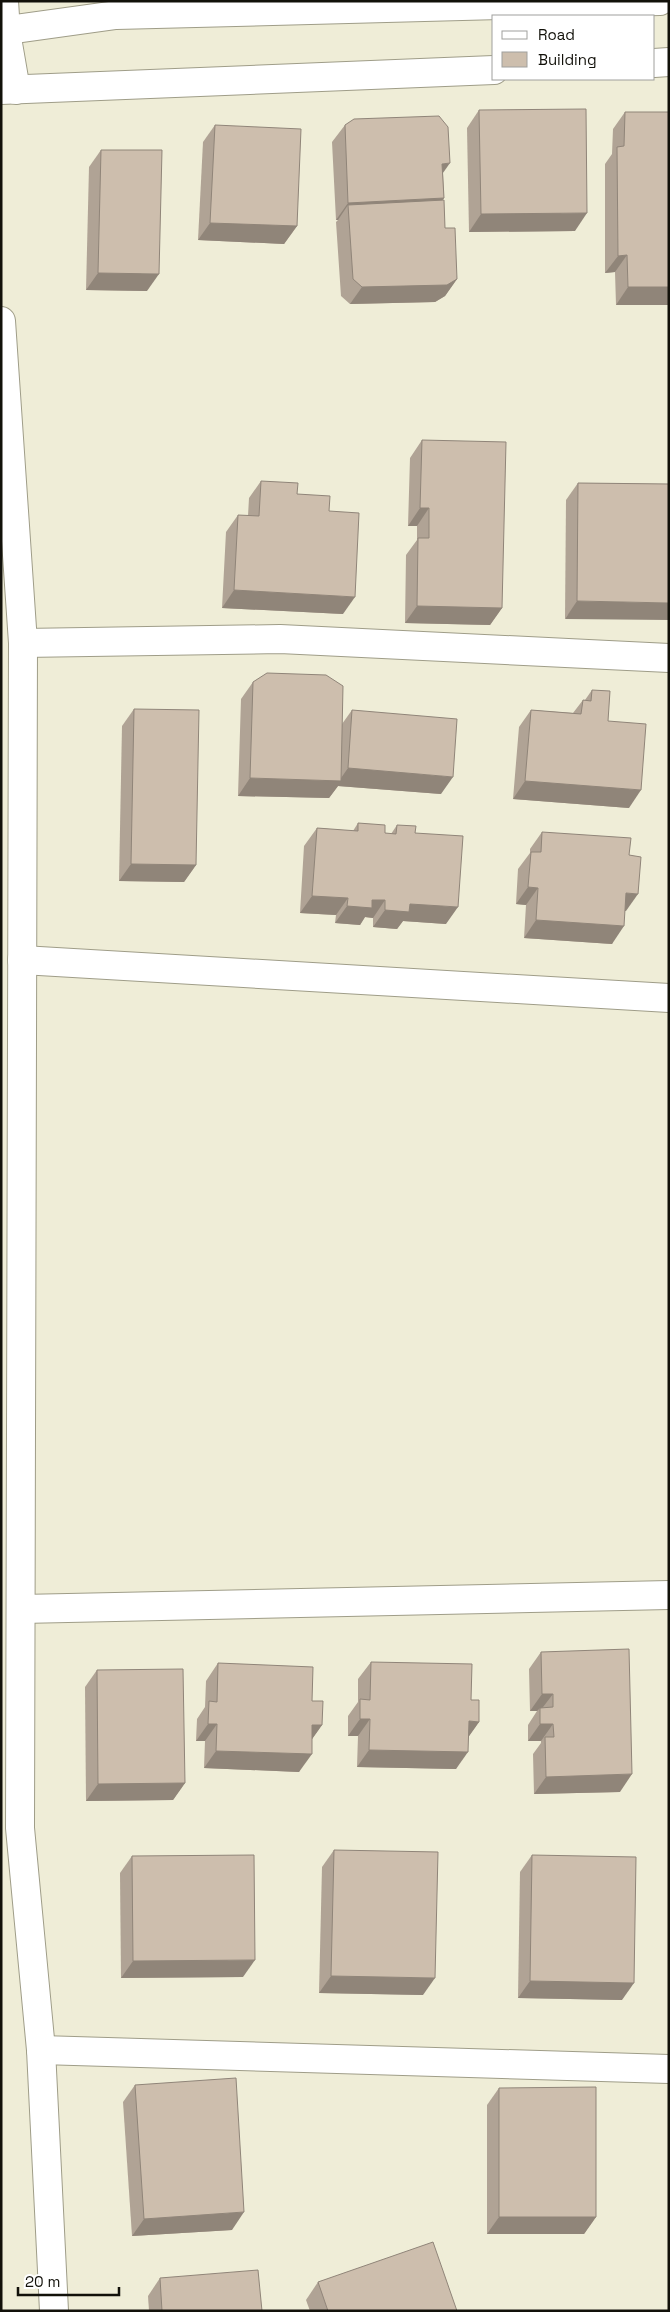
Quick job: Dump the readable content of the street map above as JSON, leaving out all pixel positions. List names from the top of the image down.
{
  "legend": ["Road", "Building"],
  "scale_bar": "20 m"
}
